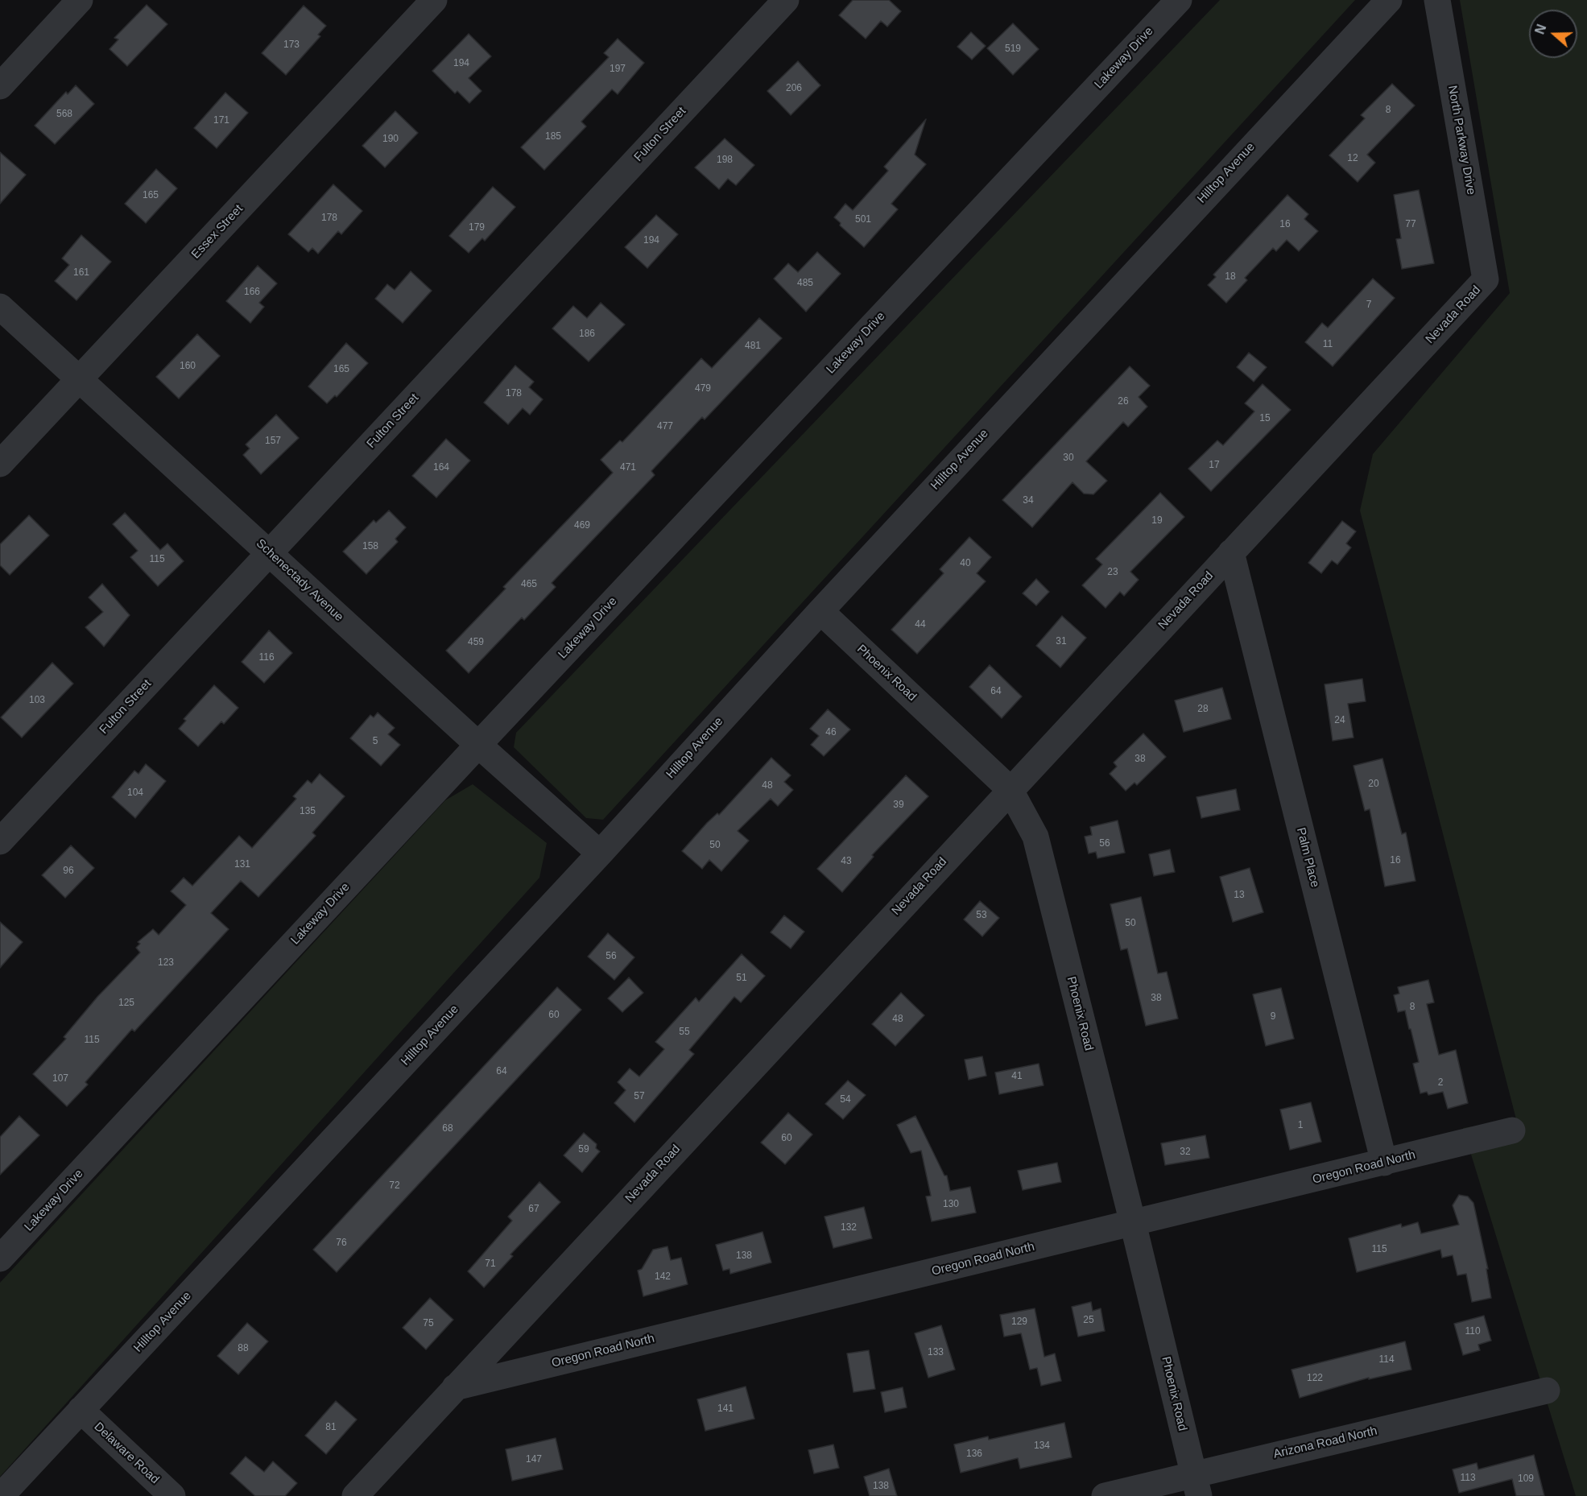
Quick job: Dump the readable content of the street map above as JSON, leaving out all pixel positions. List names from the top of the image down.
{
  "streets": {
    "street": [
      "Lakeway Drive",
      "Fulton Street",
      "North Parkway Drive",
      "Hilltop Avenue",
      "Essex Street",
      "Nevada Road",
      "Schenectady Avenue",
      "Phoenix Road",
      "Palm Place",
      "Oregon Road North",
      "Arizona Road North",
      "Delaware Road"
    ]
  },
  "crossings": [
    ["Lakeway Drive", "Schenectady Avenue"],
    ["Fulton Street", "Schenectady Avenue"],
    ["North Parkway Drive", "Nevada Road"],
    ["Hilltop Avenue", "Schenectady Avenue"],
    ["Hilltop Avenue", "Phoenix Road"],
    ["Hilltop Avenue", "Delaware Road"],
    ["Essex Street", "Schenectady Avenue"],
    ["Nevada Road", "Phoenix Road"],
    ["Nevada Road", "Palm Place"],
    ["Nevada Road", "Oregon Road North"],
    ["Phoenix Road", "Oregon Road North"],
    ["Phoenix Road", "Arizona Road North"],
    ["Palm Place", "Oregon Road North"]
  ],
  "house_numbers": [
    "173",
    "519",
    "194",
    "197",
    "206",
    "8",
    "568",
    "171",
    "185",
    "190",
    "12",
    "198",
    "165",
    "178",
    "501",
    "16",
    "77",
    "179",
    "194",
    "161",
    "18",
    "485",
    "166",
    "7",
    "186",
    "11",
    "481",
    "160",
    "165",
    "479",
    "178",
    "26",
    "15",
    "477",
    "157",
    "30",
    "17",
    "164",
    "471",
    "34",
    "19",
    "469",
    "158",
    "115",
    "40",
    "23",
    "465",
    "44",
    "31",
    "459",
    "116",
    "64",
    "103",
    "28",
    "24",
    "46",
    "5",
    "38",
    "20",
    "48",
    "104",
    "39",
    "135",
    "56",
    "50",
    "16",
    "43",
    "131",
    "96",
    "13",
    "53",
    "50",
    "56",
    "123",
    "51",
    "38",
    "125",
    "8",
    "60",
    "9",
    "48",
    "55",
    "115",
    "64",
    "41",
    "107",
    "2",
    "57",
    "54",
    "1",
    "68",
    "60",
    "59",
    "32",
    "72",
    "130",
    "67",
    "132",
    "76",
    "115",
    "138",
    "71",
    "142",
    "25",
    "129",
    "75",
    "110",
    "88",
    "133",
    "114",
    "122",
    "141",
    "81",
    "134",
    "136",
    "147",
    "113",
    "109",
    "138"
  ],
  "north": "left"
}
